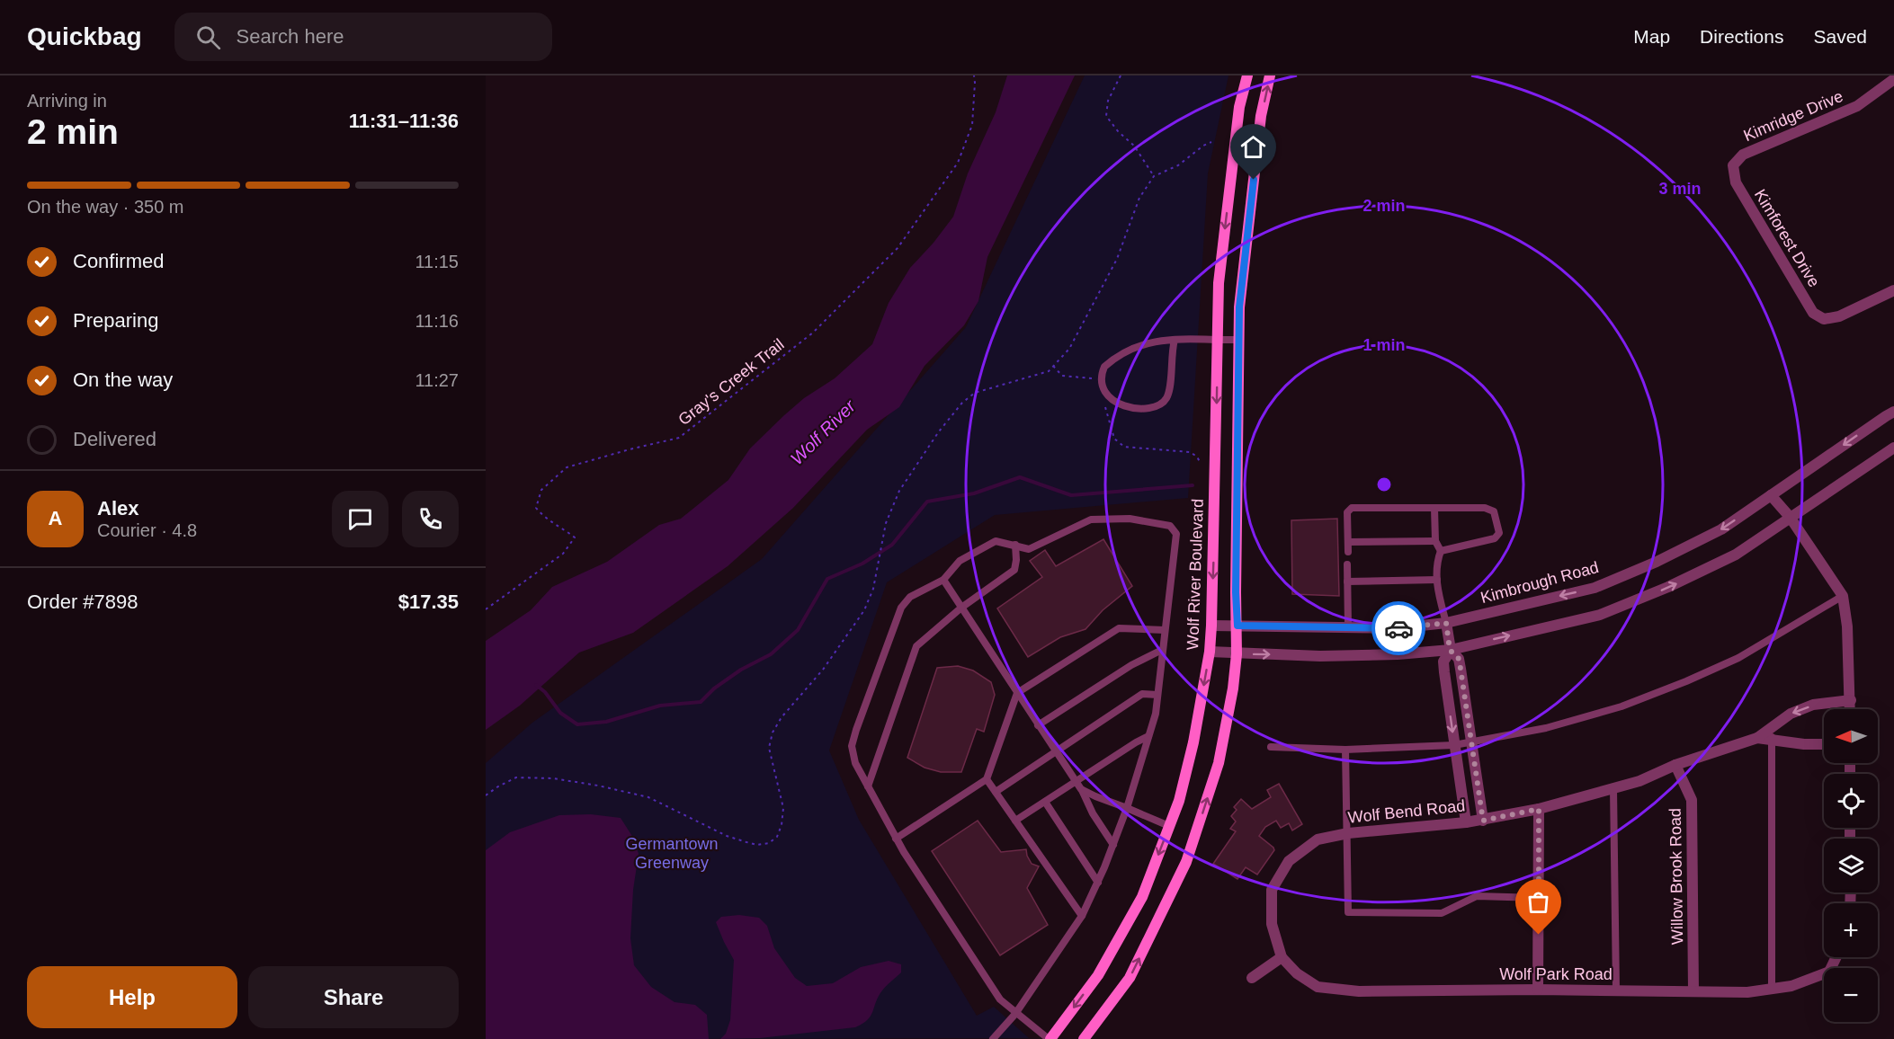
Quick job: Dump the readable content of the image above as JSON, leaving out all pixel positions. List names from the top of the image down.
{
  "streets": {
    "main road": ["Wolf River Boulevard"],
    "street": [
      "Kimridge Drive",
      "Kimforest Drive",
      "Kimbrough Road",
      "Wolf Bend Road",
      "Willow Brook Road",
      "Wolf Park Road"
    ],
    "path": ["Gray's Creek Trail"]
  },
  "crossings": [
    ["Kimridge Drive", "Kimforest Drive"],
    ["Wolf River Boulevard", "Kimbrough Road"],
    ["Wolf Bend Road", "Willow Brook Road"],
    ["Wolf Bend Road", "Wolf Park Road"],
    ["Willow Brook Road", "Wolf Park Road"]
  ],
  "water": ["Wolf River"],
  "parks": ["Germantown Greenway"],
  "north": "left",
  "page": {
    "header": "Quickbag",
    "search": "Search here",
    "nav": ["Map", "Directions", "Saved"],
    "heading": ["2 min", "Arriving in", "11:31–11:36"],
    "panel": [
      "Alex",
      "Courier · 4.8",
      "Order #7898",
      "$17.35"
    ],
    "bar": "On the way · 350 m",
    "list": [
      ["Confirmed", "11:15"],
      ["Preparing", "11:16"],
      ["On the way", "11:27"],
      "Delivered"
    ],
    "round": "A",
    "map_buttons": ["+", "−"],
    "buttons": ["Help", "Share"]
  },
  "rings": ["3 min", "2 min", "1 min"]
}
